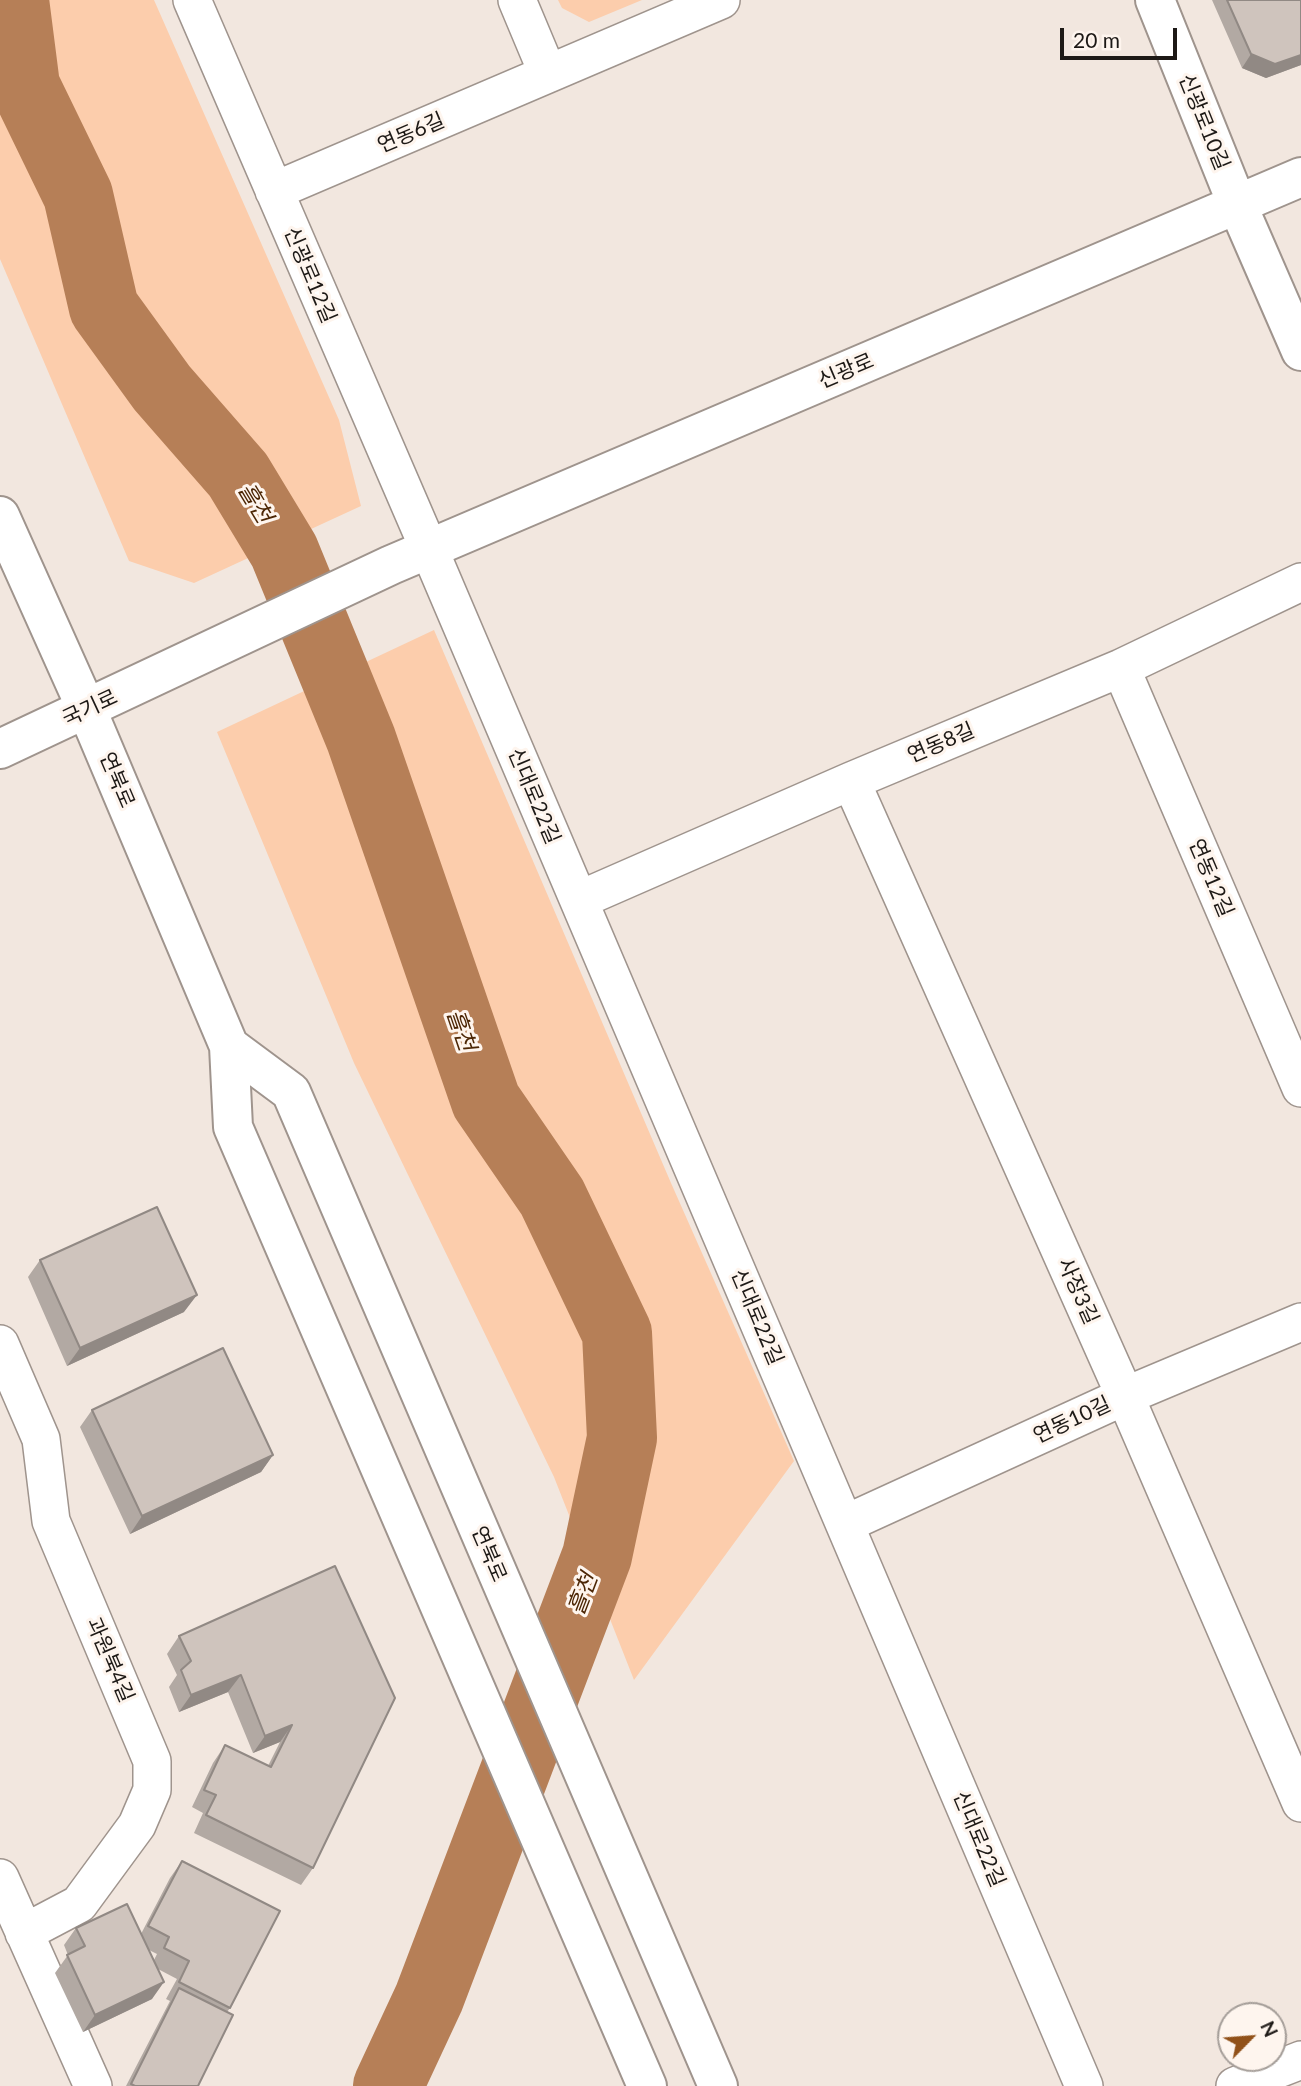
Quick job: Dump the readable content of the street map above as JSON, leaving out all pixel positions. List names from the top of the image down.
{
  "streets": {
    "main road": [
      "신광로10길",
      "신광로",
      "국기로",
      "연북로"
    ],
    "street": [
      "연동6길",
      "신광로12길",
      "연동8길",
      "신대로22길",
      "연동12길",
      "사장3길",
      "연동10길",
      "과원북4길"
    ]
  },
  "crossings": [
    ["신광로10길", "신광로"],
    ["연동6길", "신광로12길"],
    ["신광로12길", "신광로"],
    ["신광로12길", "신대로22길"],
    ["신광로", "국기로"],
    ["신광로", "신대로22길"],
    ["국기로", "연북로"],
    ["연동8길", "신대로22길"],
    ["연동8길", "연동12길"],
    ["연동8길", "사장3길"],
    ["신대로22길", "연동10길"],
    ["사장3길", "연동10길"]
  ],
  "water": ["흘천"],
  "scale_bar": "20 m",
  "north": "top right"
}
